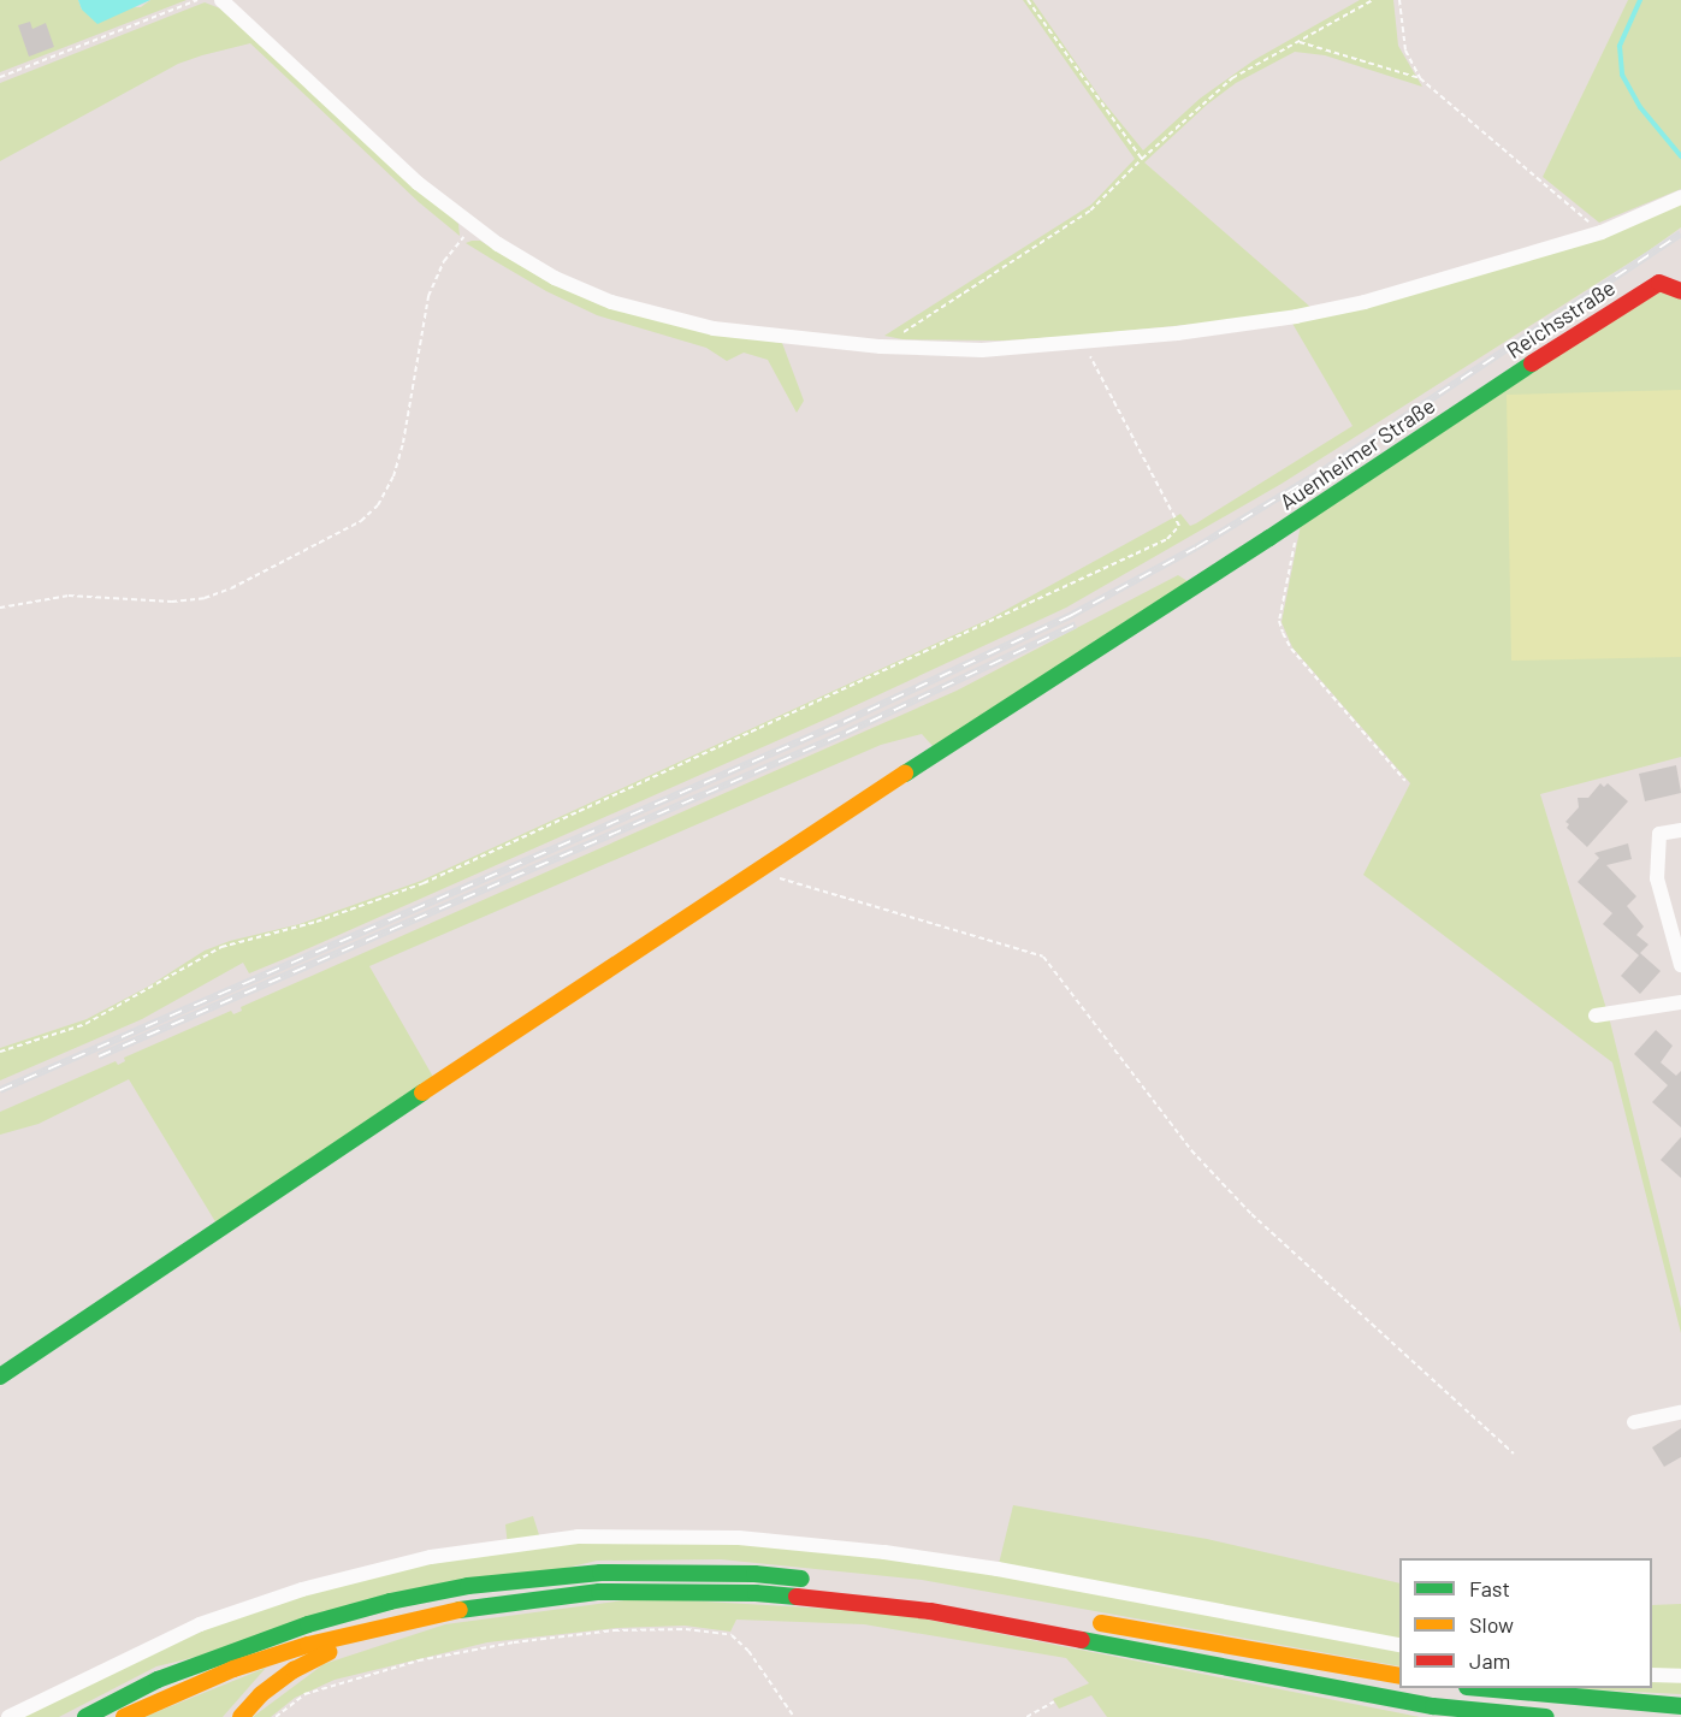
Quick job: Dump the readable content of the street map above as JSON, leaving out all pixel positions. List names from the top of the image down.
{
  "streets": {
    "main road": ["Reichsstraße", "Auenheimer Straße"]
  },
  "crossings": [
    ["Reichsstraße", "Auenheimer Straße"]
  ],
  "legend": ["Fast", "Slow", "Jam"]
}
